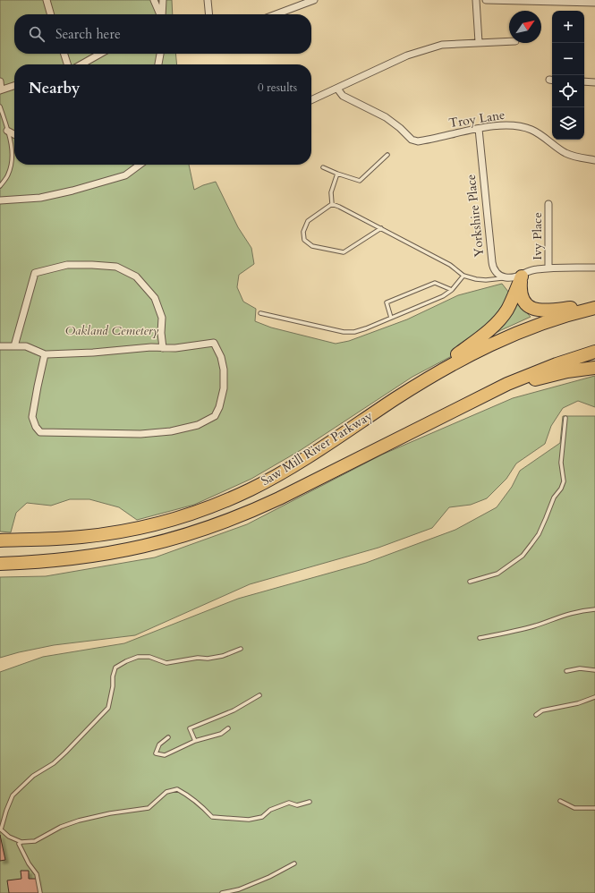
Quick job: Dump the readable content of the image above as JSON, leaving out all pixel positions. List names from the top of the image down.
{
  "streets": {
    "highway": ["Saw Mill River Parkway"],
    "street": ["Troy Lane", "Yorkshire Place", "Ivy Place"]
  },
  "crossings": [
    ["Troy Lane", "Yorkshire Place"]
  ],
  "parks": ["Oakland Cemetery"],
  "north": "top right",
  "page": {
    "map_buttons": ["+", "−"],
    "search": "Search here",
    "heading": ["Nearby", "0 results"]
  }
}
